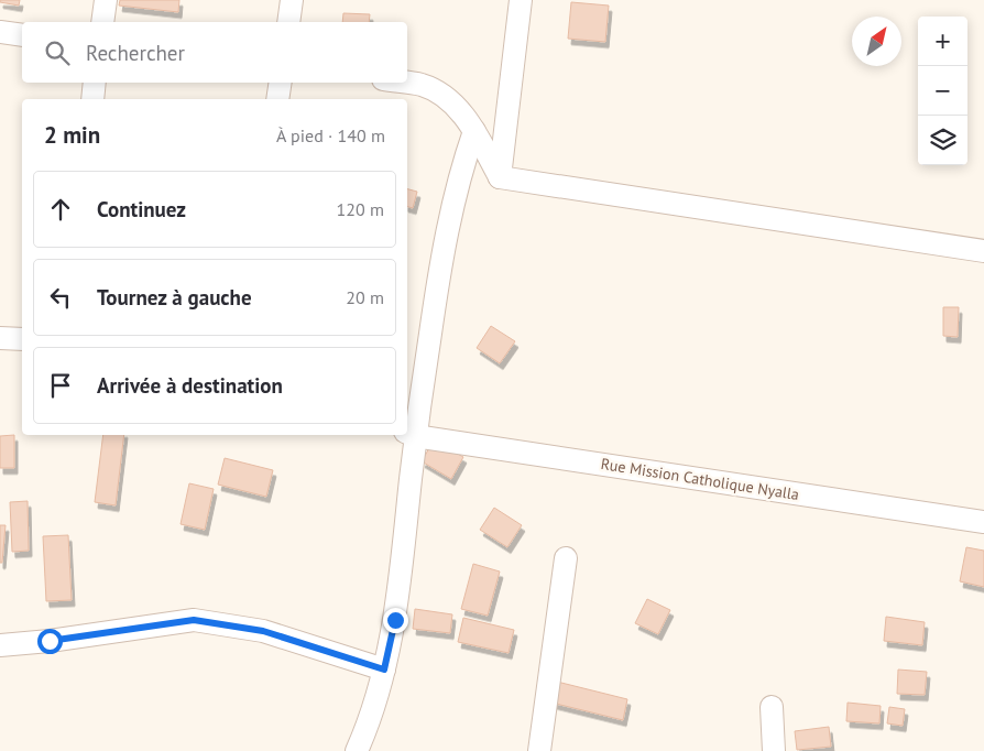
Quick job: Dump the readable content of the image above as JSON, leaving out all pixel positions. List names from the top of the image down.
{
  "streets": {
    "street": ["Rue Mission Catholique Nyalla"]
  },
  "north": "top right",
  "page": {
    "map_buttons": ["+", "−"],
    "search": "Rechercher",
    "heading": ["2 min", "À pied · 140 m"],
    "list": [
      ["Continuez", "120 m"],
      ["Tournez à gauche", "20 m"],
      "Arrivée à destination"
    ]
  }
}
